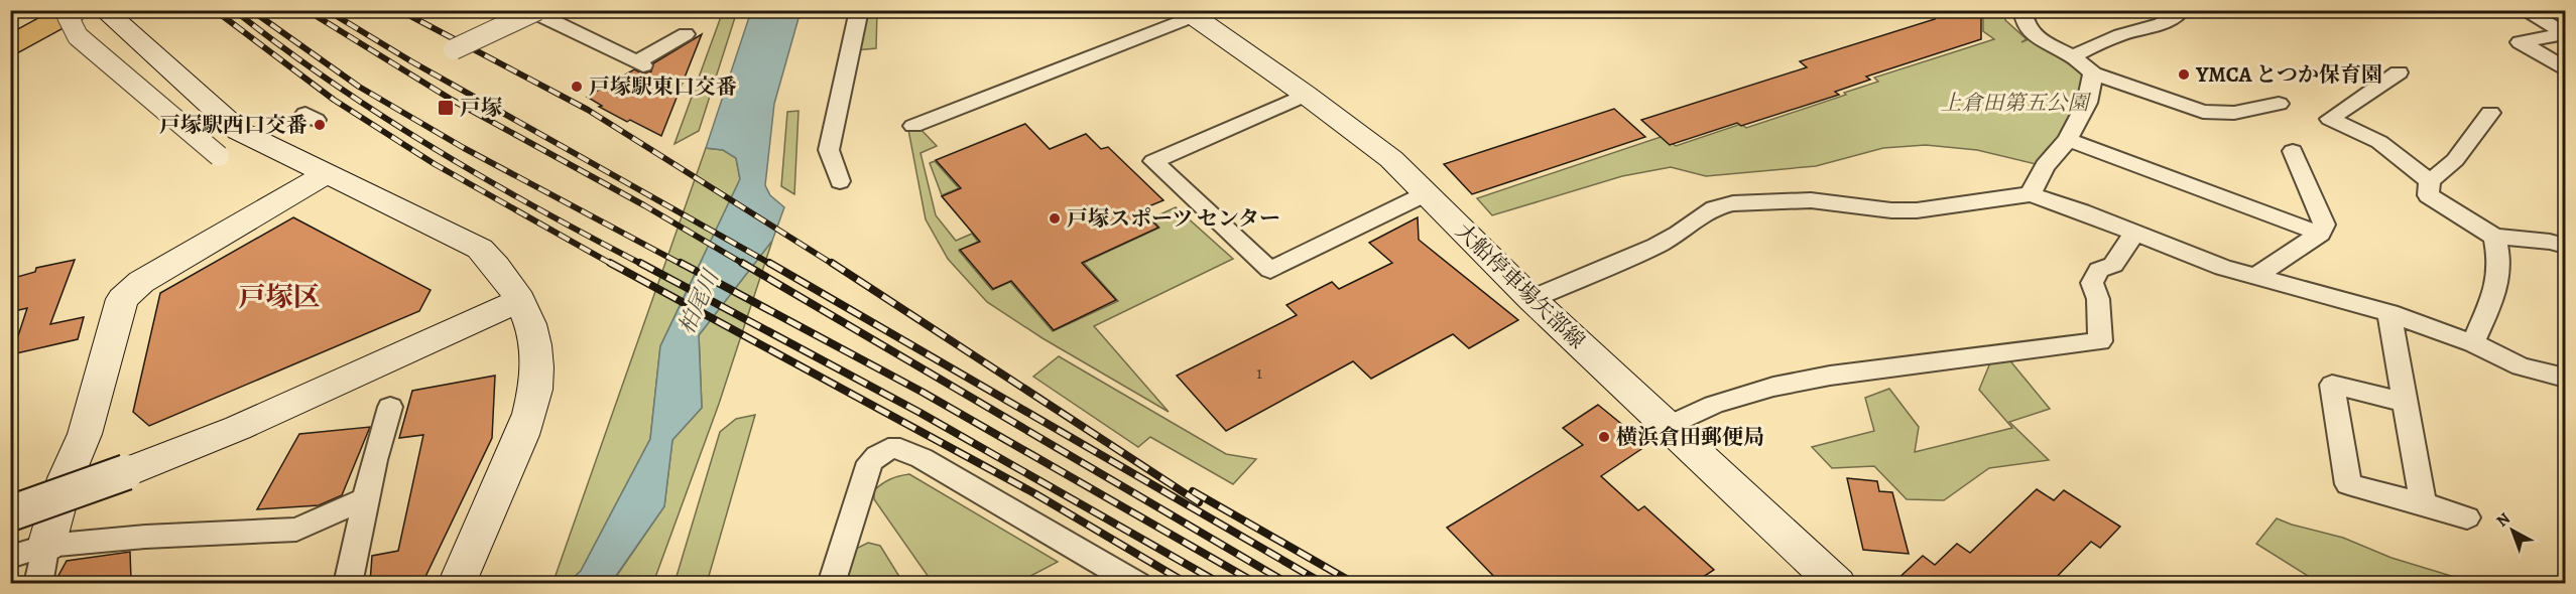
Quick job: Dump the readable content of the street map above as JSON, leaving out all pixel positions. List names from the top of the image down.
{
  "streets": {
    "street": ["大船停車場矢部線"]
  },
  "districts": ["戸塚区"],
  "water": ["柏尾川"],
  "parks": ["上倉田第五公園"],
  "places": {
    "other": [
      "YMCA とつか保育園",
      "戸塚駅東口交番",
      "戸塚駅西口交番",
      "戸塚スポーツ センター",
      "横浜倉田郵便局"
    ],
    "transit": ["戸塚"]
  },
  "house_numbers": ["1"],
  "north": "top left"
}
